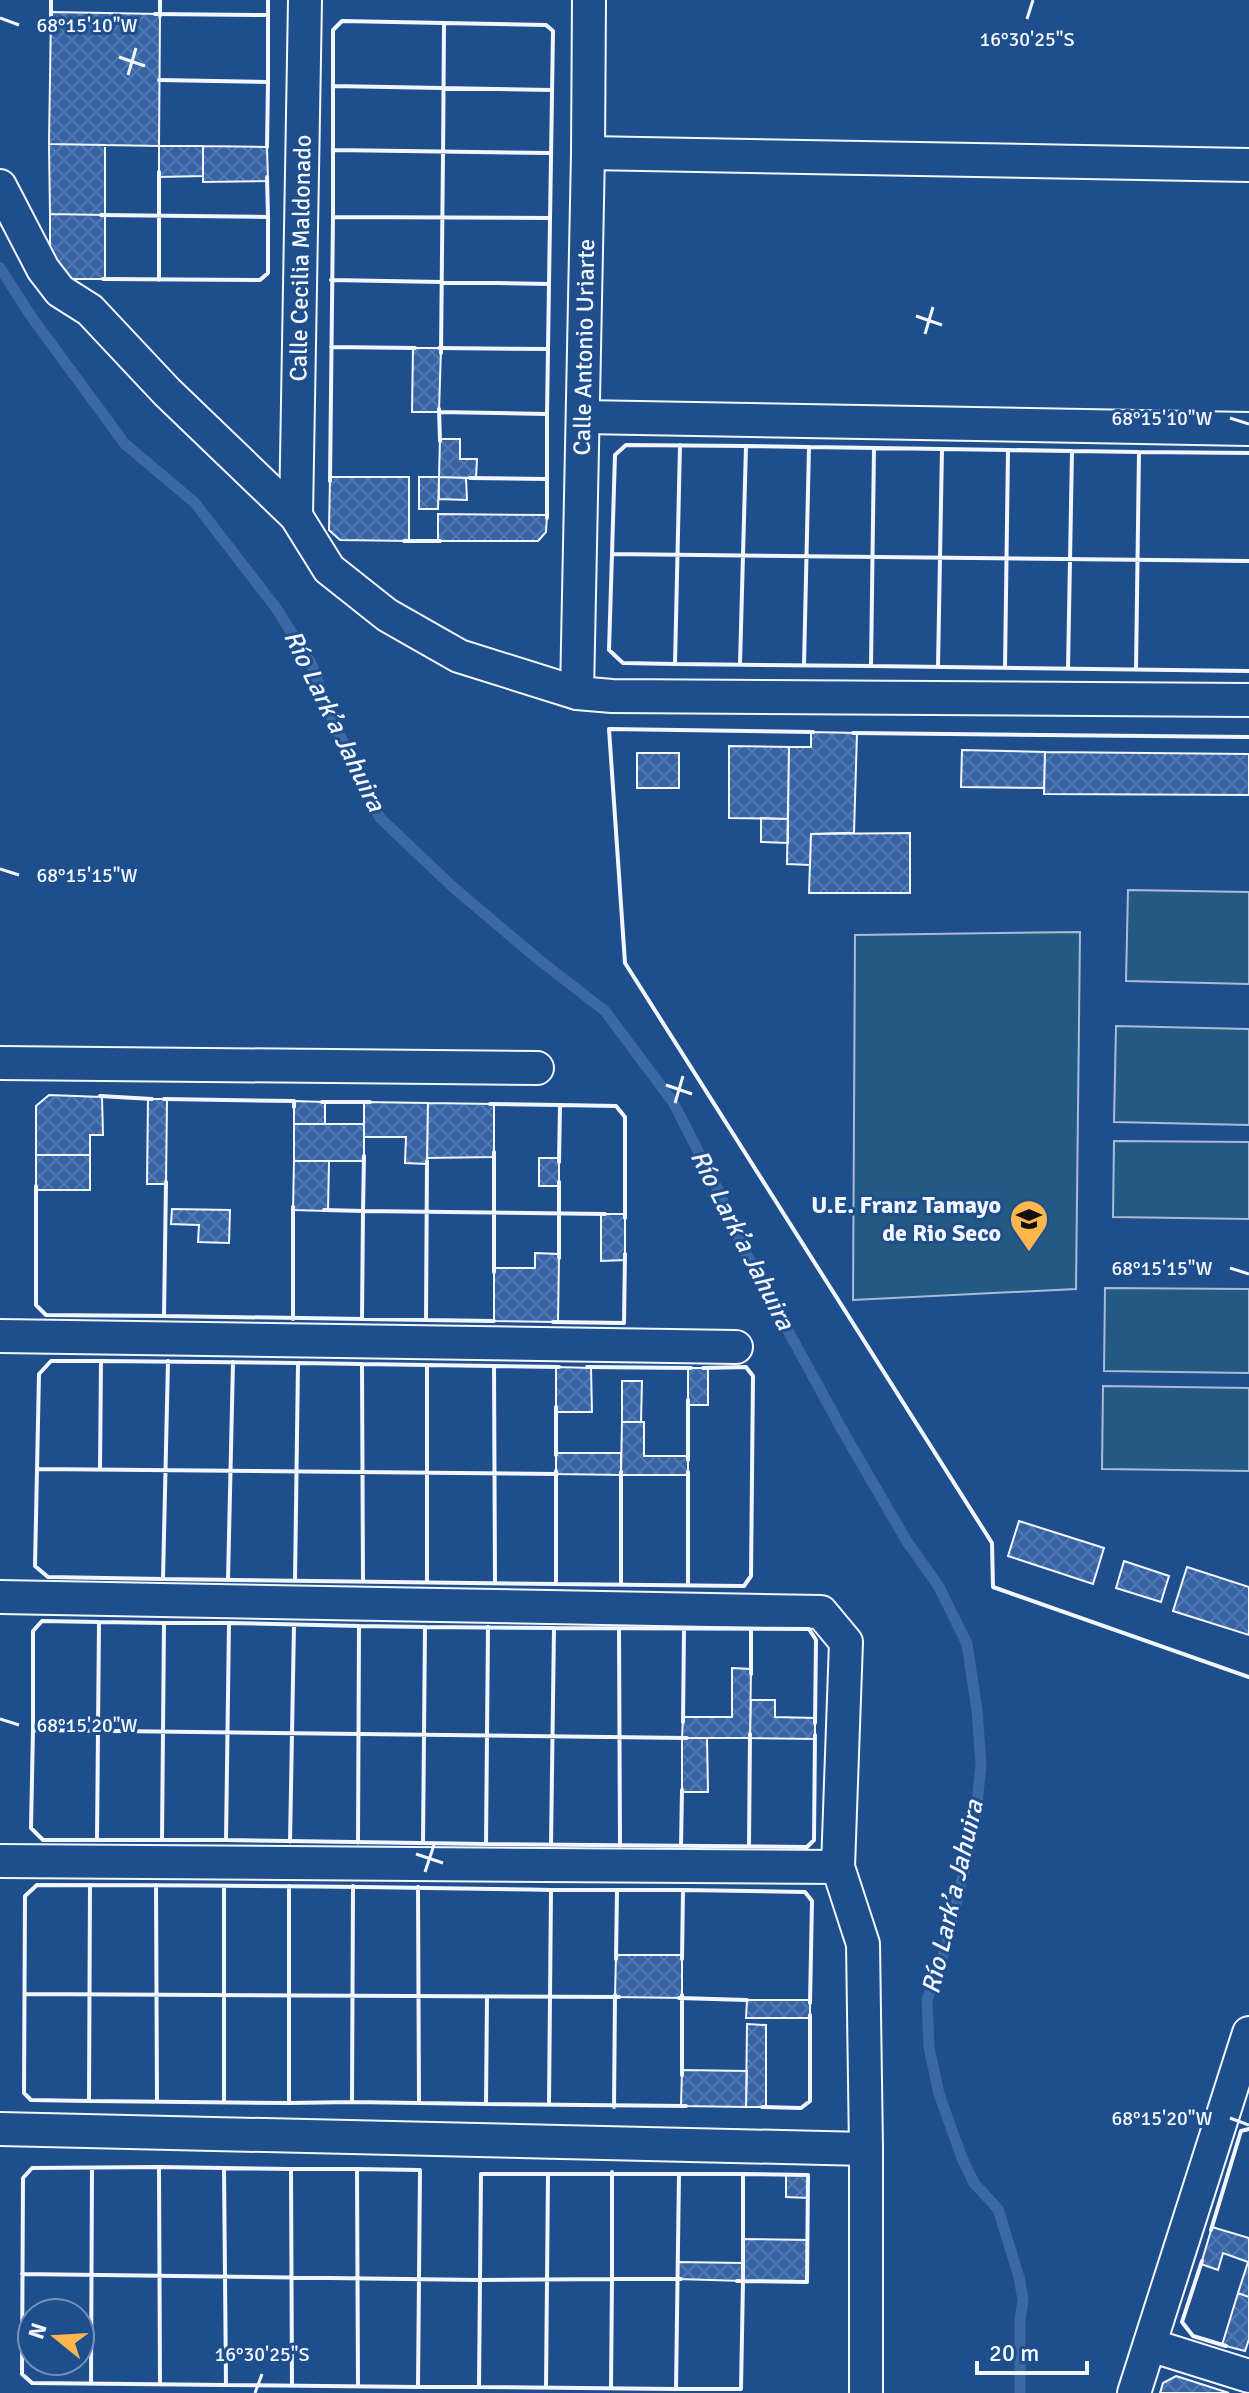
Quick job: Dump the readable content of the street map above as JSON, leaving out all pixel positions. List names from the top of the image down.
{
  "streets": {
    "street": ["Calle Cecilia Maldonado", "Calle Antonio Uriarte"]
  },
  "water": ["Río Lark’a Jahuira"],
  "places": {
    "school or university": ["U.E. Franz Tamayo de Rio Seco"]
  },
  "scale_bar": "20 m",
  "north": "left",
  "coordinates": [
    "68°15'10\"W",
    "16°30'25\"S",
    "68°15'15\"W",
    "68°15'20\"W"
  ]
}
